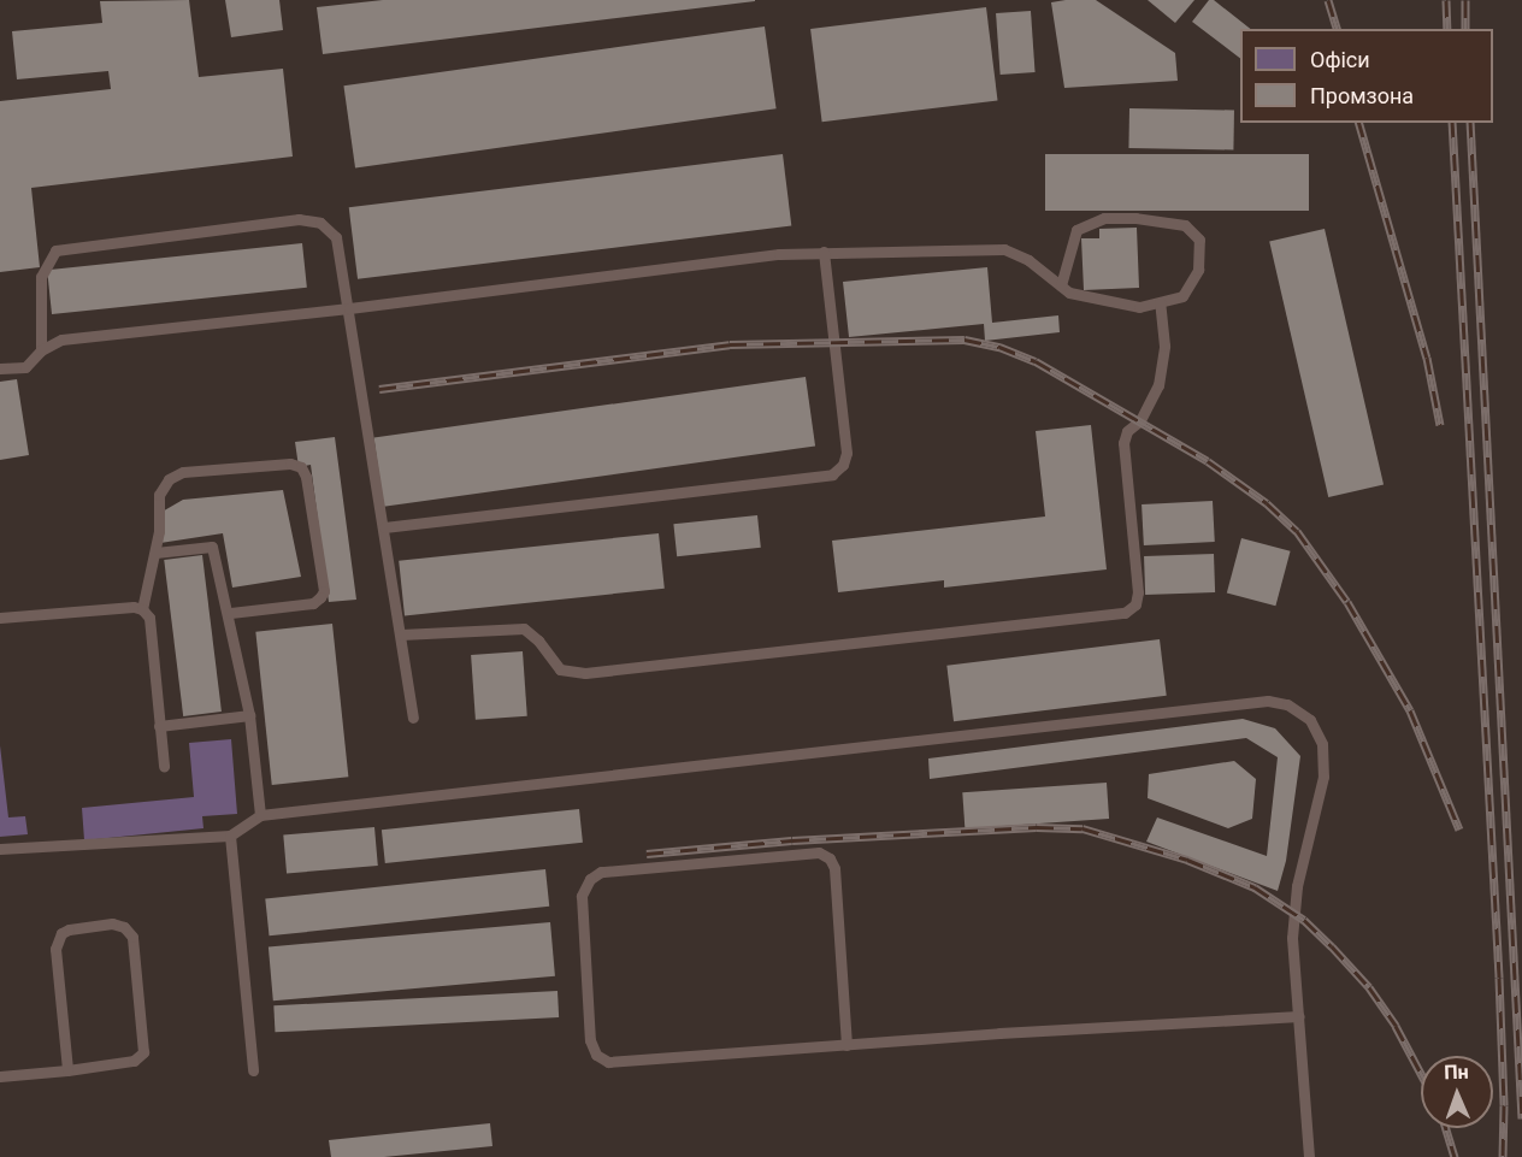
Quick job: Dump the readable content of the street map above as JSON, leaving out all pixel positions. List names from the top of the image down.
{
  "legend": ["Офіси", "Промзона"],
  "north": "top"
}
